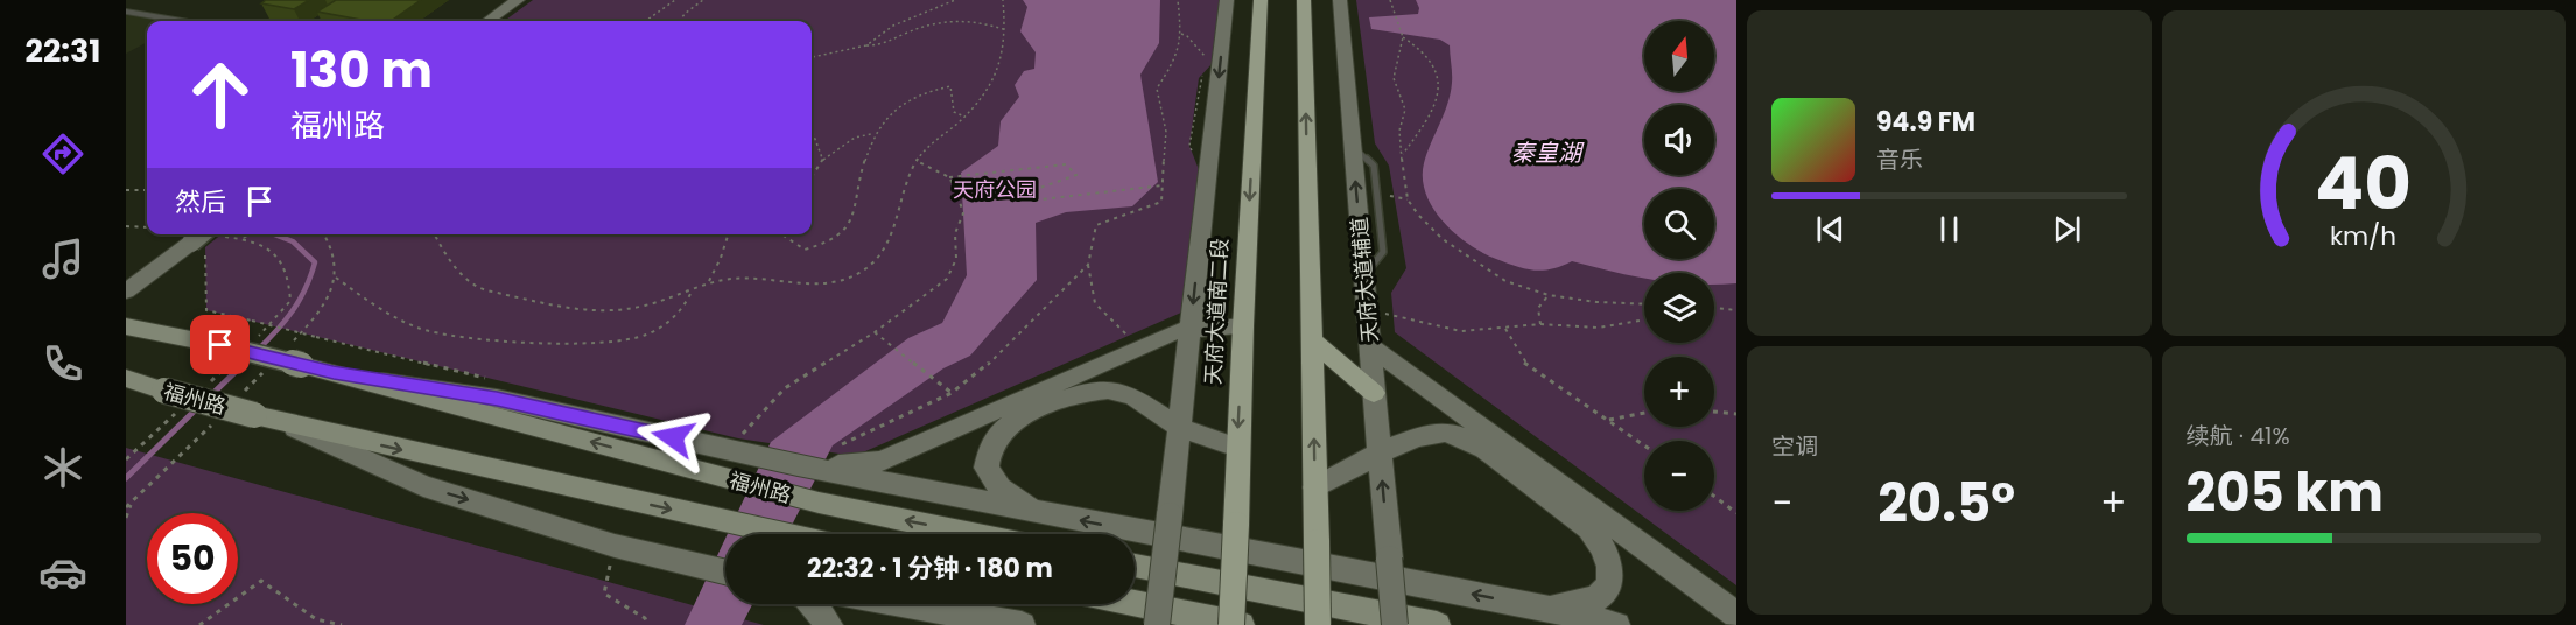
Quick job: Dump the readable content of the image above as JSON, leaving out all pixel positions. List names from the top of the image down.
{
  "streets": {
    "highway": ["天府大道南二段"],
    "main road": ["天府大道辅道", "福州路"]
  },
  "water": ["秦皇湖"],
  "parks": ["天府公园"],
  "north": "top",
  "page": {
    "tabs": "22:31",
    "map_buttons": ["+", "−"],
    "turn": ["130 m", "福州路"],
    "song": ["94.9 FM", "音乐"],
    "then": "然后",
    "tile": [
      "空调",
      ["续航 · 41%", "205 km"]
    ],
    "heat": ["−", "20.5°", "+"],
    "limit": "50",
    "trip": "22:32 · 1 分钟 · 180 m",
    "gauge": ["40", "km/h"]
  }
}
